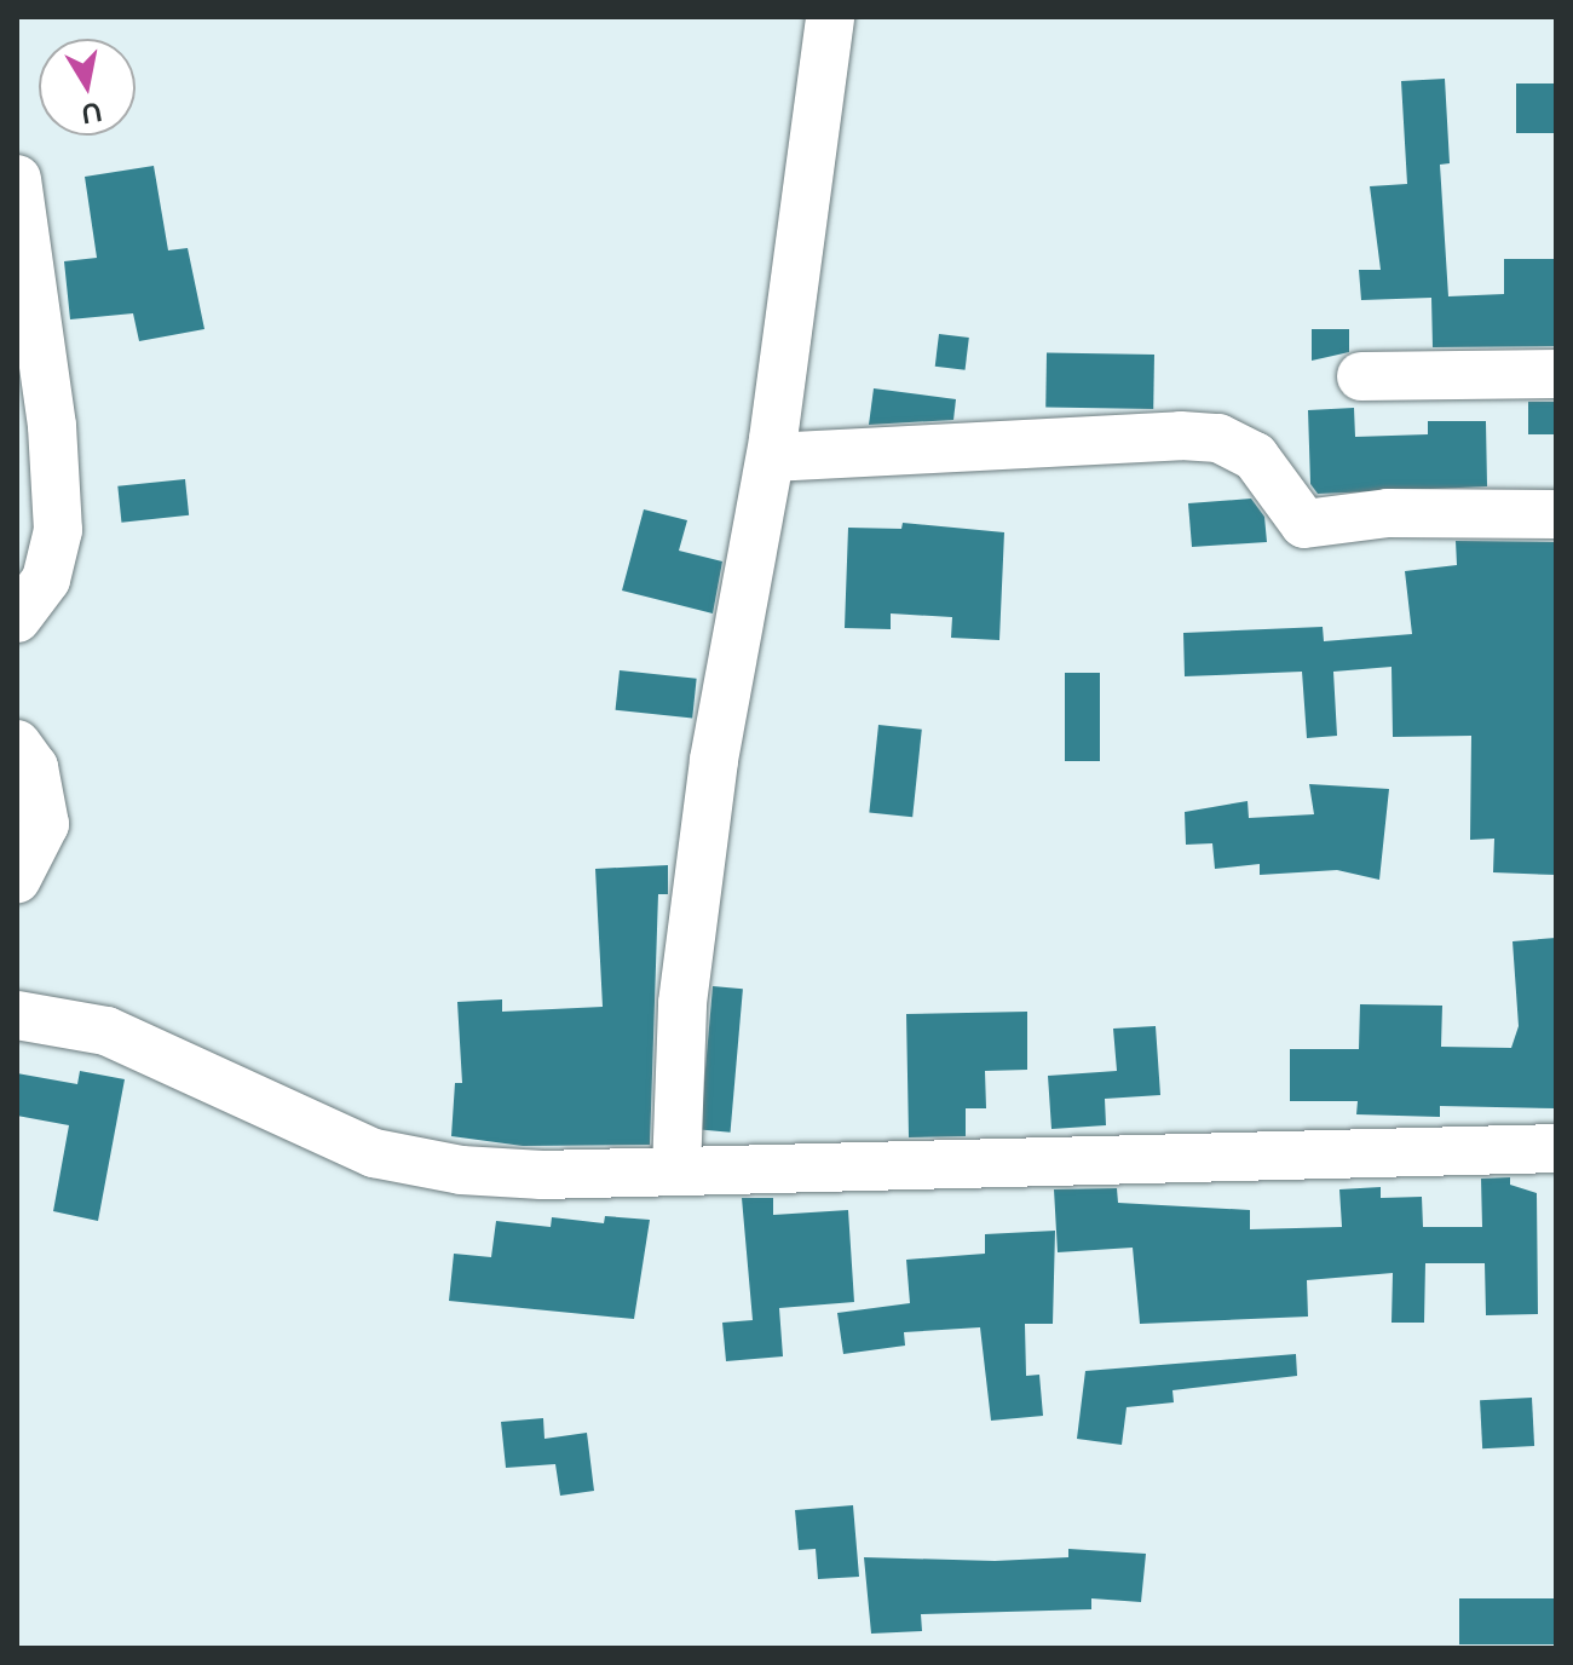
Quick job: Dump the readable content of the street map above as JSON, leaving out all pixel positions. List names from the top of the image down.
{
  "north": "bottom"
}
